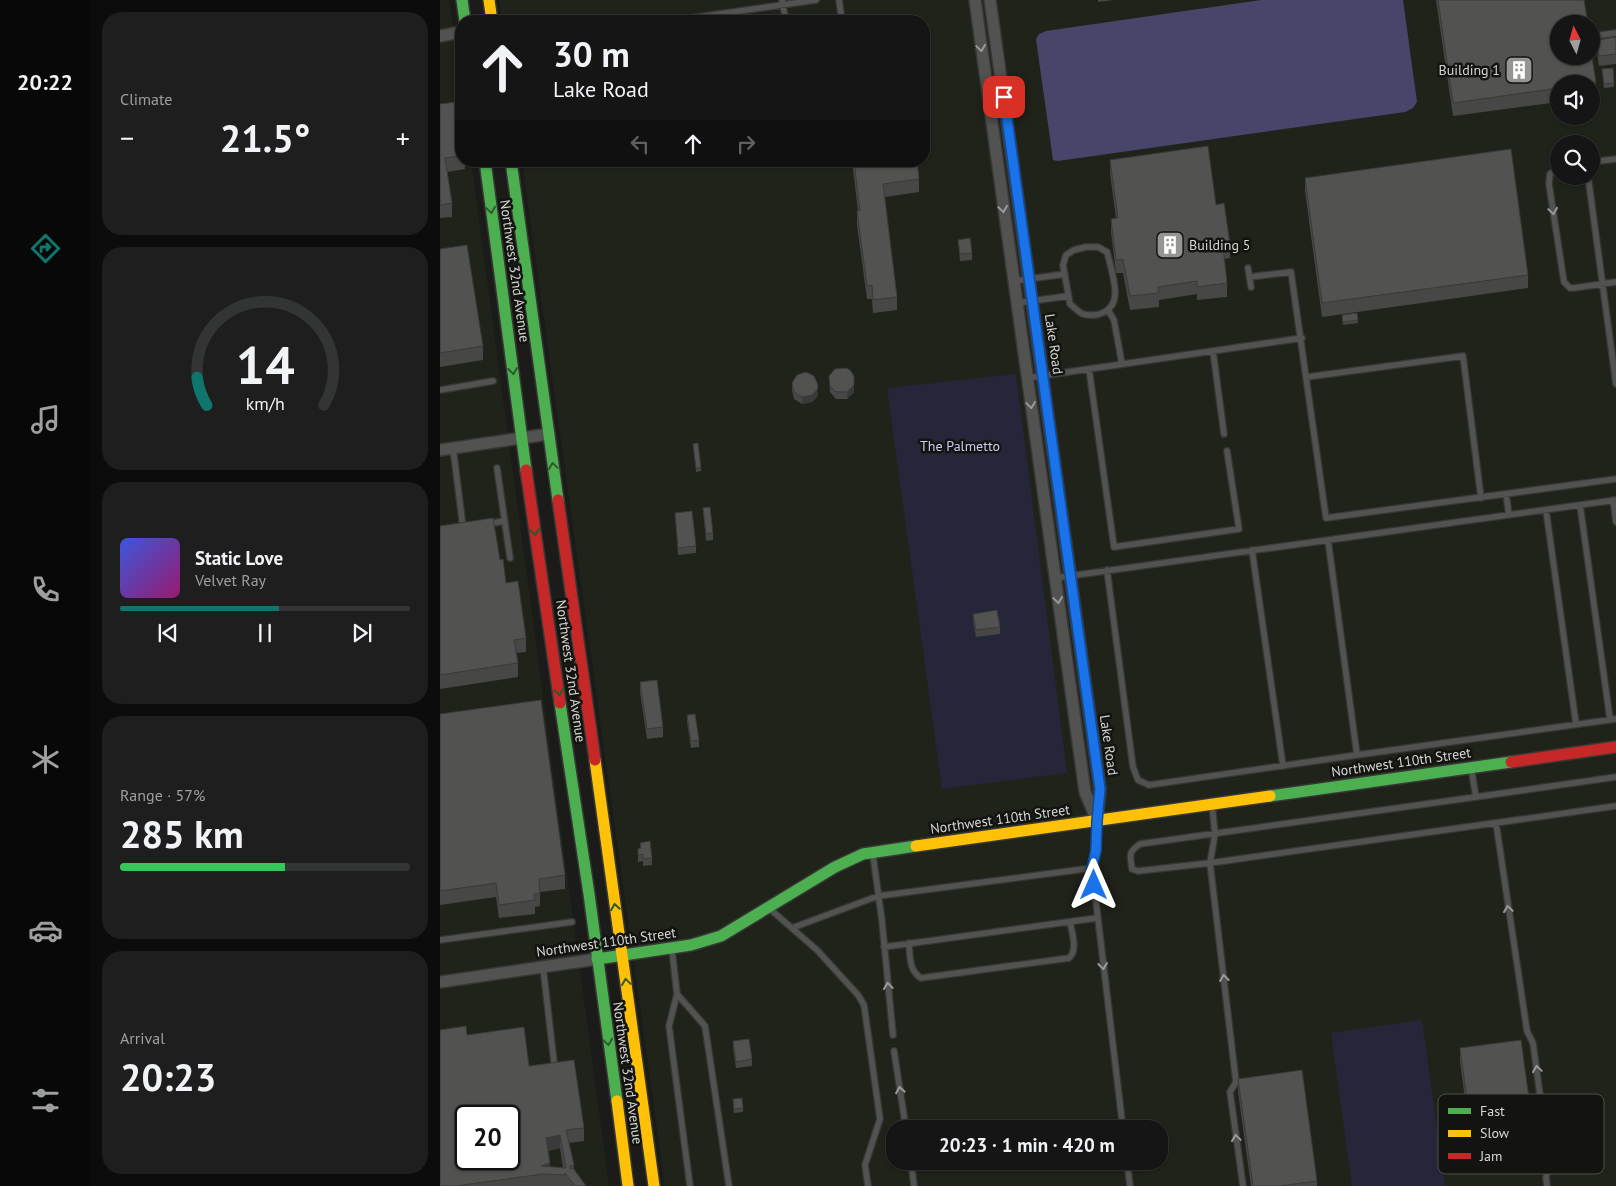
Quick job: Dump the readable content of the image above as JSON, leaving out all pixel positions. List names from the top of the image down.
{
  "streets": {
    "main road": ["Northwest 32nd Avenue", "Northwest 110th Street"],
    "street": ["Lake Road"]
  },
  "crossings": [
    ["Northwest 32nd Avenue", "Northwest 110th Street"],
    ["Lake Road", "Northwest 110th Street"]
  ],
  "parks": ["The Palmetto"],
  "places": {
    "building": ["Building 1", "Building 5"]
  },
  "legend": ["Fast", "Slow", "Jam"],
  "north": "top",
  "page": {
    "tabs": "20:22",
    "tile": [
      "Climate",
      ["Range · 57%", "285 km"],
      ["Arrival", "20:23"]
    ],
    "turn": ["30 m", "Lake Road"],
    "heat": ["−", "21.5°", "+"],
    "song": ["Static Love", "Velvet Ray"],
    "limit": "20",
    "trip": "20:23 · 1 min · 420 m",
    "gauge": ["14", "km/h"]
  }
}
